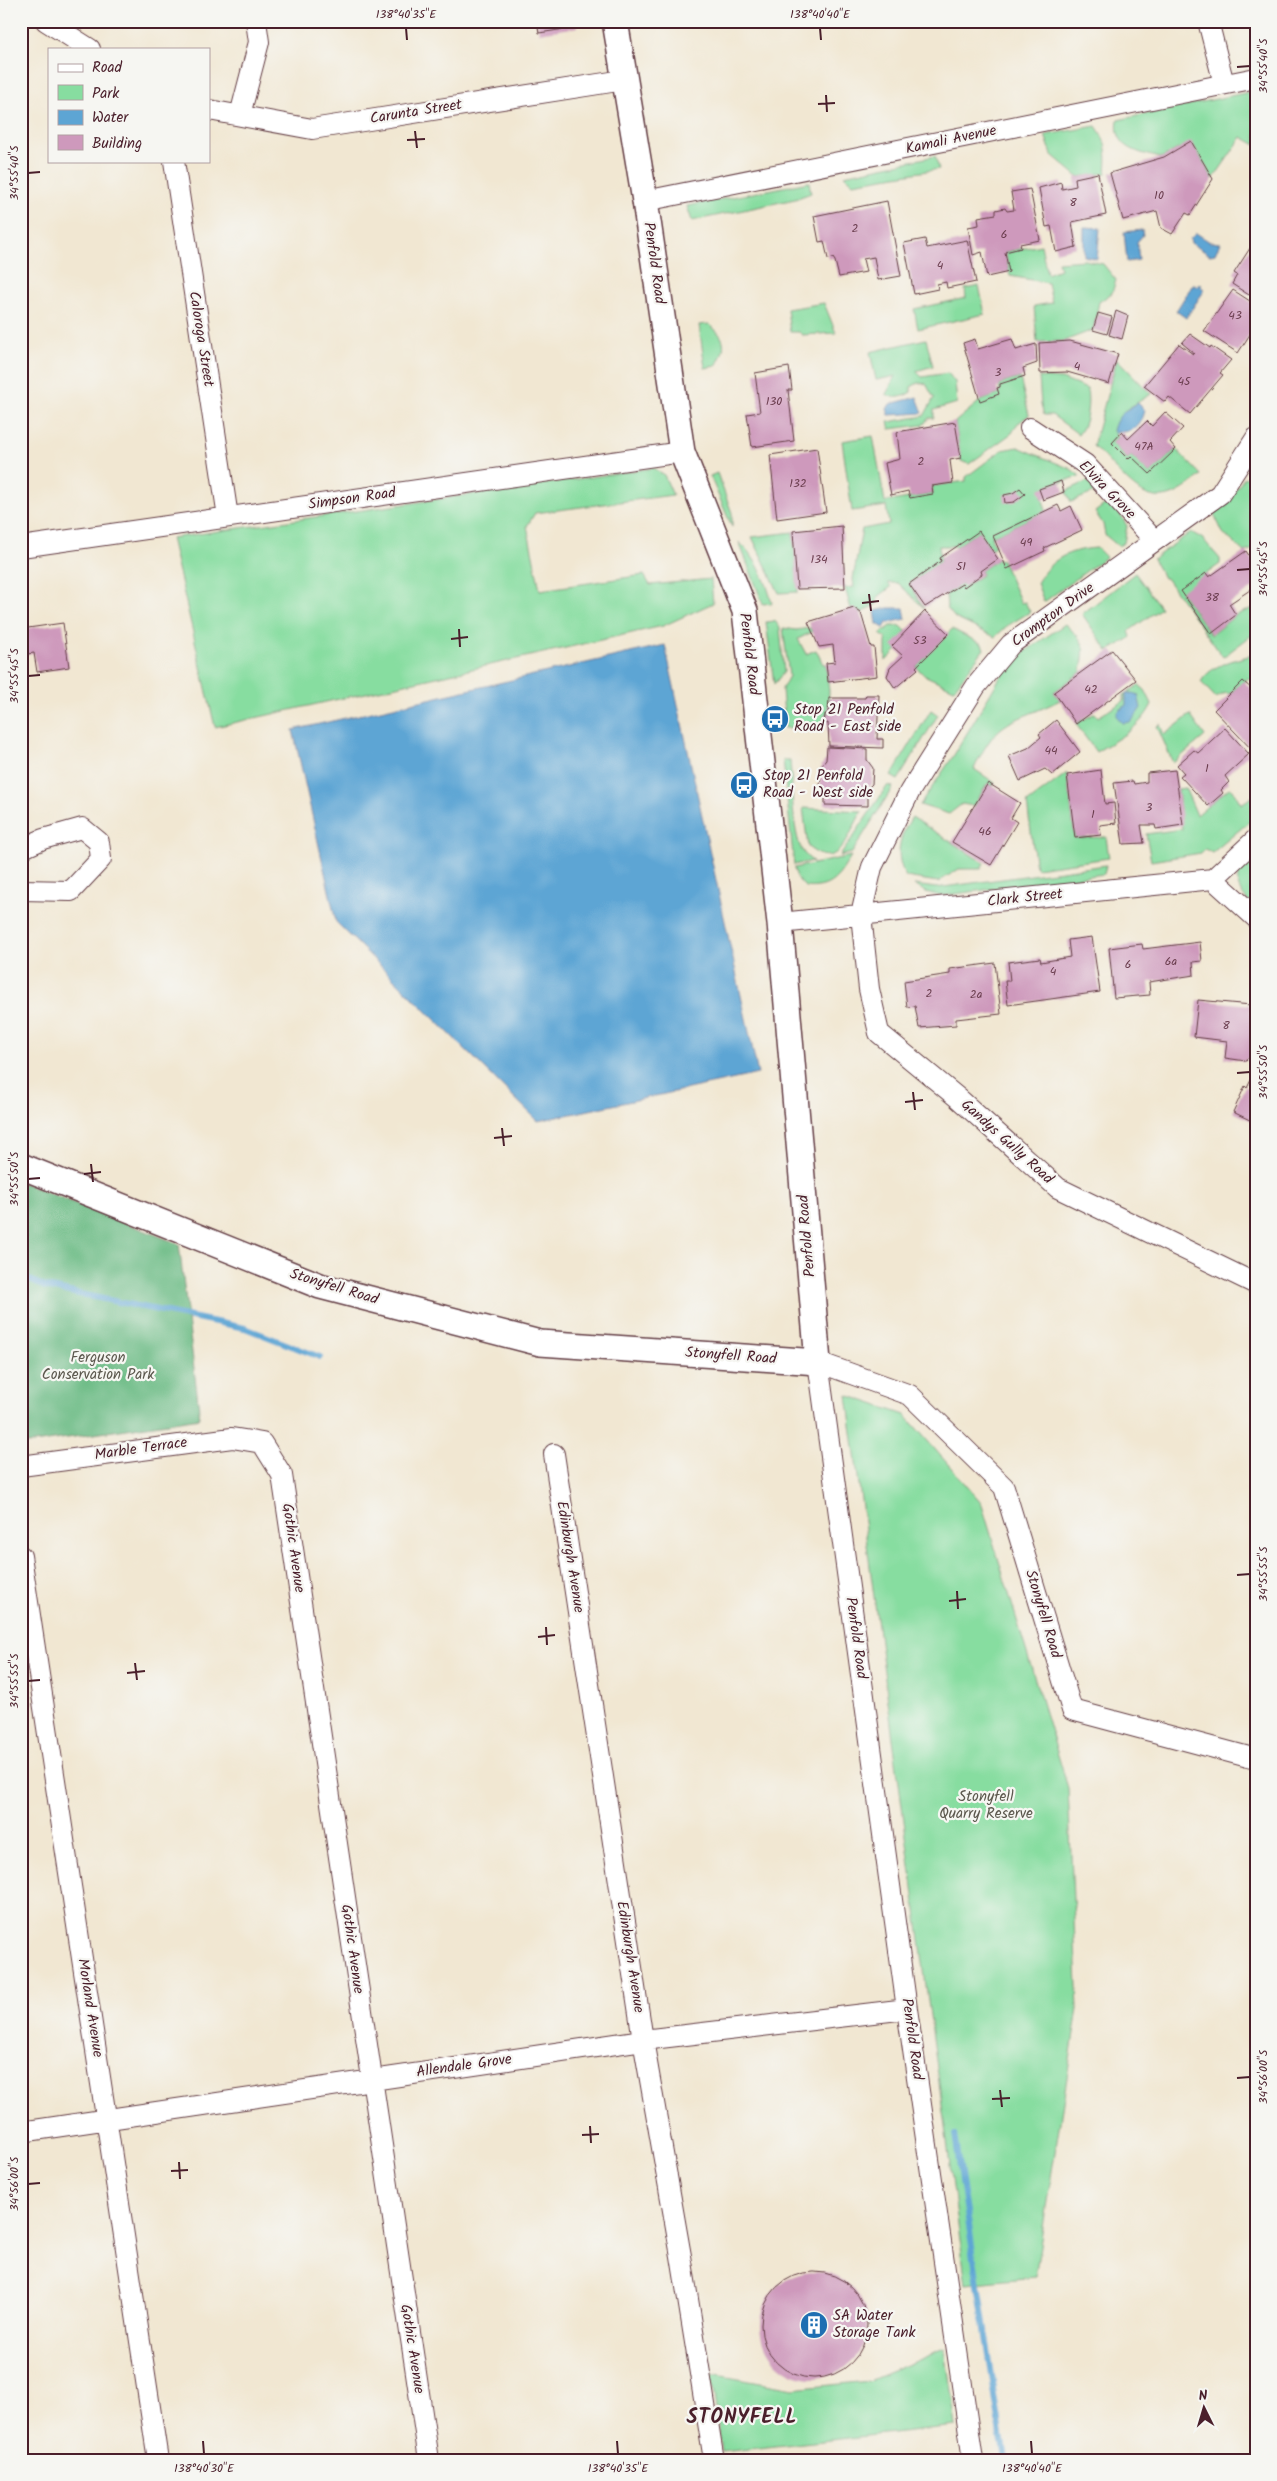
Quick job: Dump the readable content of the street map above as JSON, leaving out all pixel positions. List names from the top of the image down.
{
  "streets": {
    "street": [
      "Carunta Street",
      "Kamali Avenue",
      "Penfold Road",
      "Caloroga Street",
      "Elvira Grove",
      "Simpson Road",
      "Crompton Drive",
      "Clark Street",
      "Gandys Gully Road",
      "Stonyfell Road",
      "Marble Terrace",
      "Gothic Avenue",
      "Edinburgh Avenue",
      "Morland Avenue",
      "Allendale Grove"
    ]
  },
  "crossings": [
    ["Carunta Street", "Penfold Road"],
    ["Kamali Avenue", "Penfold Road"],
    ["Penfold Road", "Simpson Road"],
    ["Penfold Road", "Clark Street"],
    ["Penfold Road", "Stonyfell Road"],
    ["Penfold Road", "Allendale Grove"],
    ["Caloroga Street", "Simpson Road"],
    ["Elvira Grove", "Crompton Drive"],
    ["Crompton Drive", "Clark Street"],
    ["Crompton Drive", "Gandys Gully Road"],
    ["Clark Street", "Gandys Gully Road"],
    ["Marble Terrace", "Gothic Avenue"],
    ["Gothic Avenue", "Allendale Grove"],
    ["Edinburgh Avenue", "Allendale Grove"],
    ["Morland Avenue", "Allendale Grove"]
  ],
  "districts": ["STONYFELL"],
  "parks": ["Ferguson Conservation Park", "Stonyfell Quarry Reserve"],
  "places": {
    "bus stop": ["Stop 21 Penfold Road - East side", "Stop 21 Penfold Road - West side"],
    "building": ["SA Water Storage Tank"]
  },
  "house_numbers": [
    "10",
    "8",
    "2",
    "6",
    "4",
    "43",
    "4",
    "3",
    "45",
    "130",
    "47A",
    "2",
    "132",
    "49",
    "134",
    "51",
    "38",
    "53",
    "42",
    "44",
    "1",
    "3",
    "1",
    "46",
    "6a",
    "6",
    "4",
    "2",
    "2a",
    "8"
  ],
  "legend": [
    "Road",
    "Park",
    "Water",
    "Building"
  ],
  "north": "top",
  "coordinates": [
    "138°40'35\"E",
    "138°40'40\"E",
    "34°55'40\"S",
    "34°55'45\"S",
    "34°55'50\"S",
    "34°55'55\"S",
    "34°56'00\"S",
    "138°40'30\"E"
  ]
}
